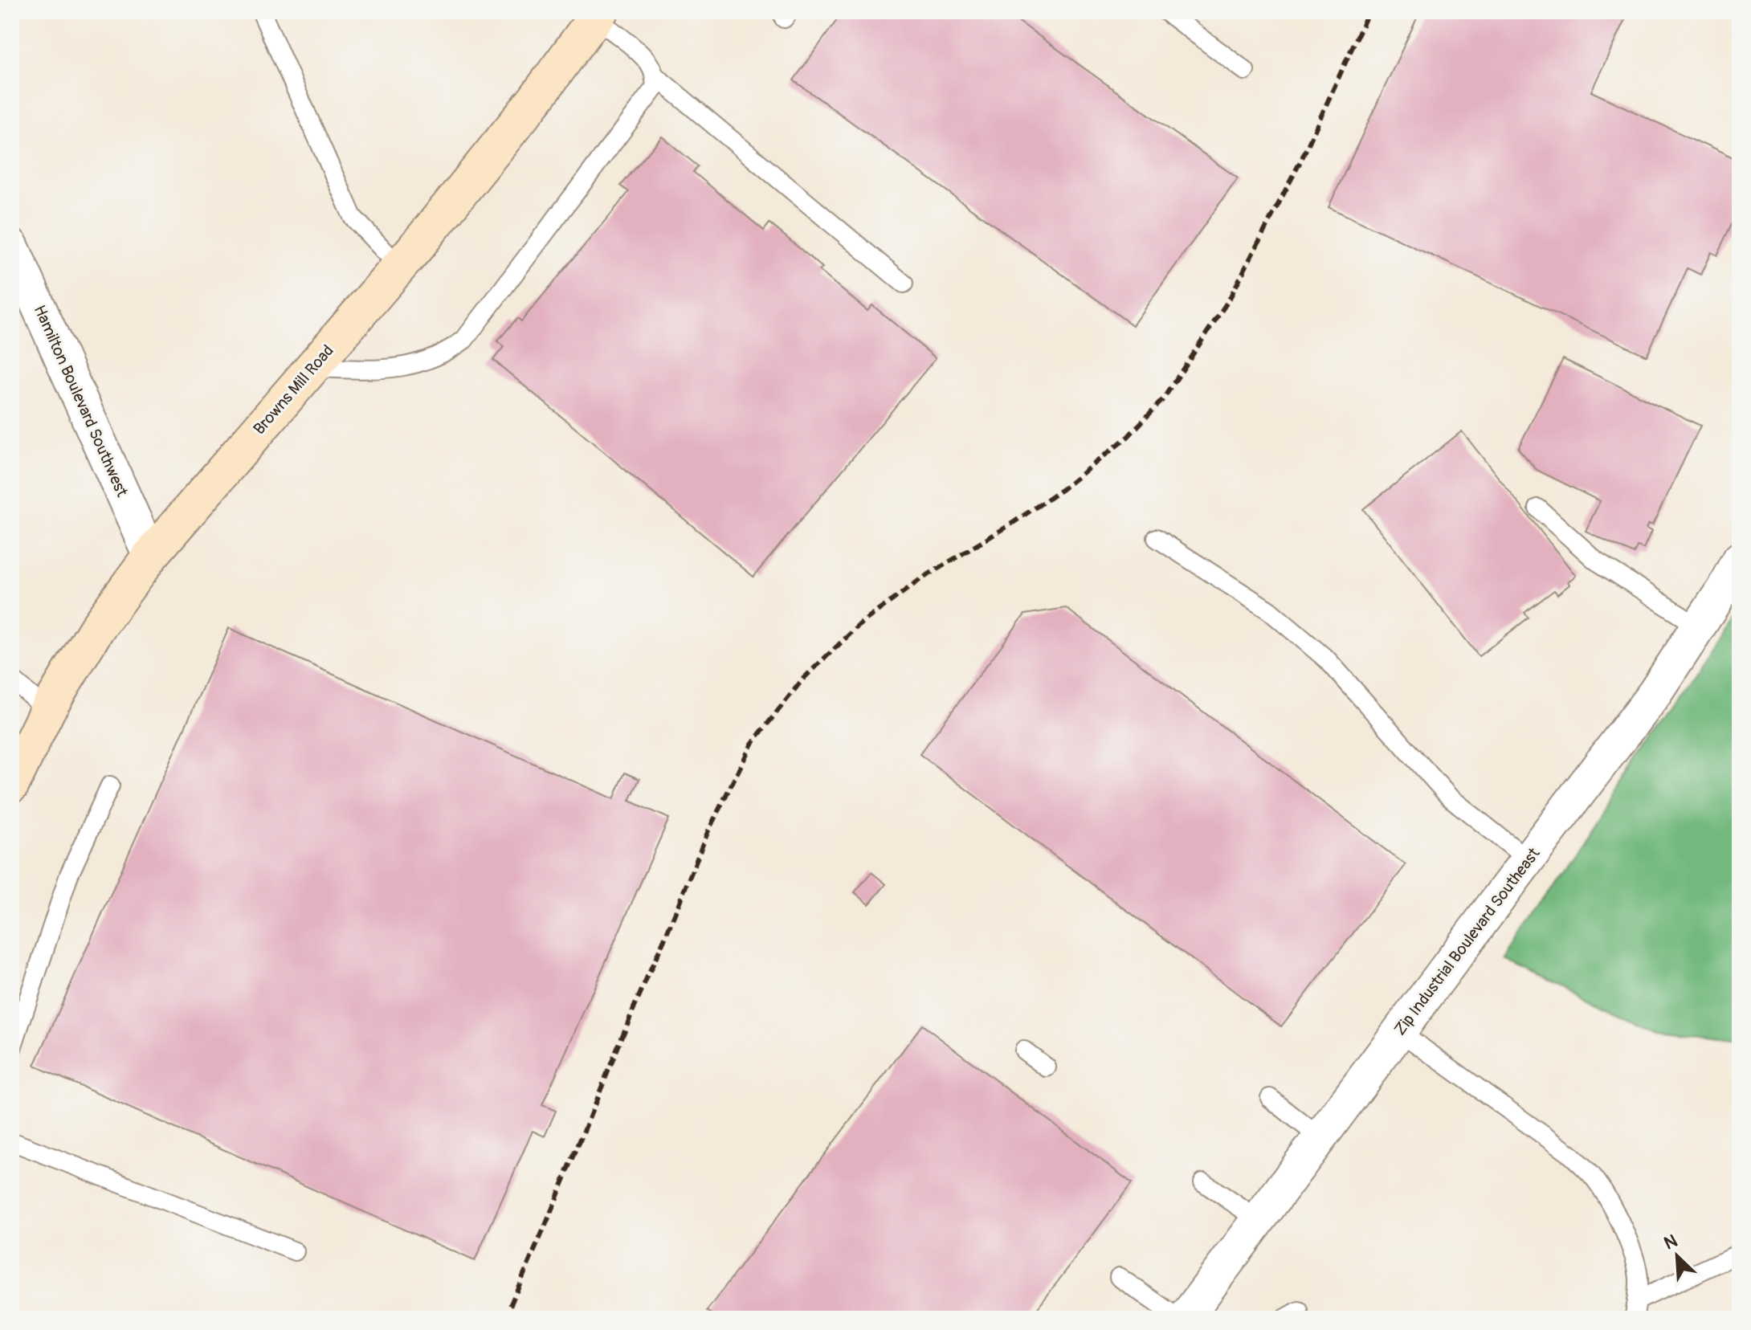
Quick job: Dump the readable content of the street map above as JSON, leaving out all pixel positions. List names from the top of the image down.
{
  "streets": {
    "street": ["Browns Mill Road", "Hamilton Boulevard Southwest", "Zip Industrial Boulevard Southeast"]
  },
  "crossings": [
    ["Browns Mill Road", "Hamilton Boulevard Southwest"]
  ],
  "north": "top left"
}
